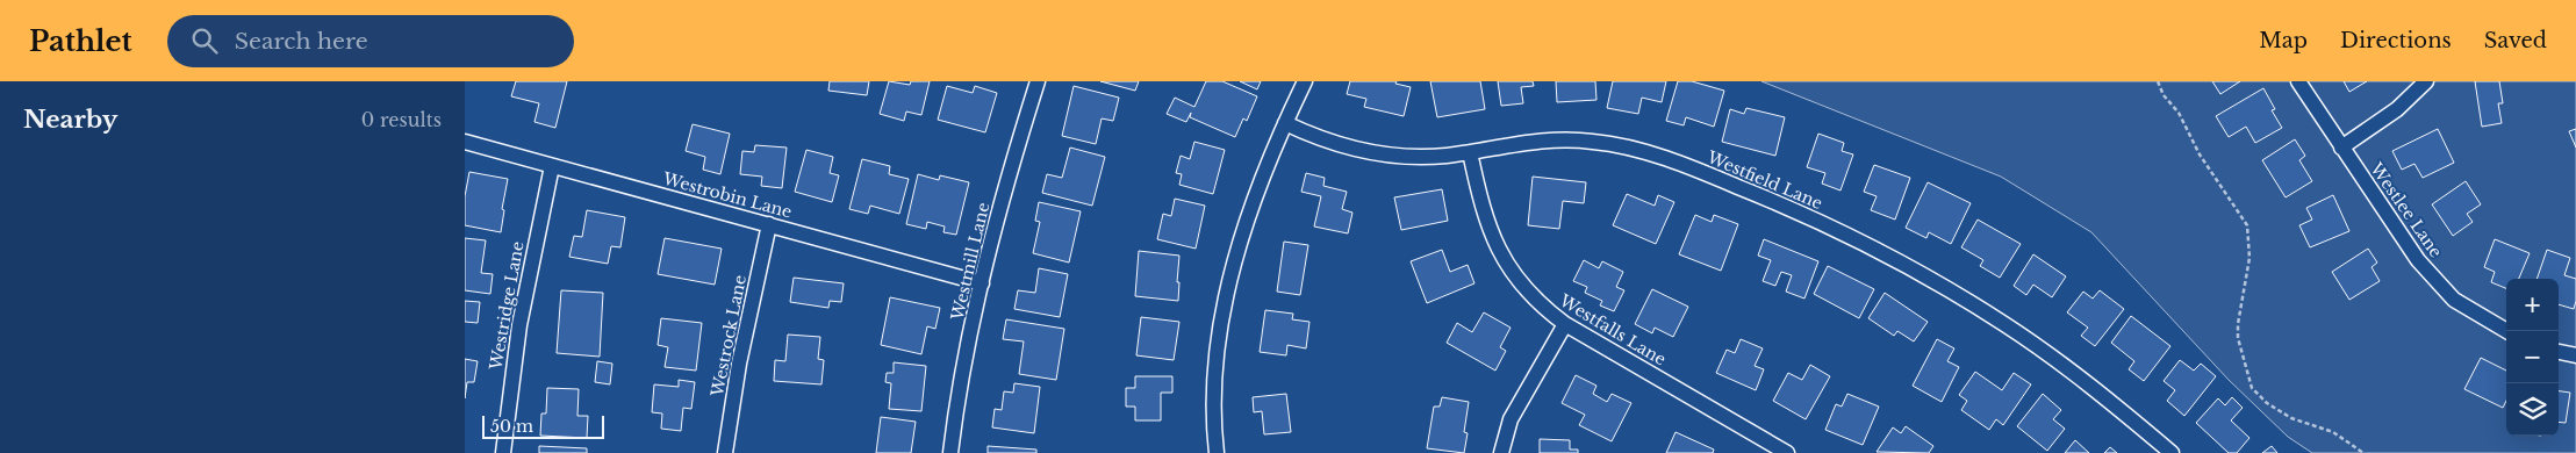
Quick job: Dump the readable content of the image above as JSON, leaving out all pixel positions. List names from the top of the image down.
{
  "streets": {
    "street": [
      "Westfield Lane",
      "Westrobin Lane",
      "Westlee Lane",
      "Westmill Lane",
      "Westridge Lane",
      "Westfalls Lane",
      "Westrock Lane"
    ]
  },
  "crossings": [
    ["Westfield Lane", "Westfalls Lane"],
    ["Westrobin Lane", "Westmill Lane"],
    ["Westrobin Lane", "Westridge Lane"],
    ["Westrobin Lane", "Westrock Lane"]
  ],
  "scale_bar": "50 m",
  "page": {
    "header": "Pathlet",
    "search": "Search here",
    "nav": ["Map", "Directions", "Saved"],
    "heading": ["Nearby", "0 results"],
    "map_buttons": ["+", "−"],
    "scale": "50 m"
  }
}
